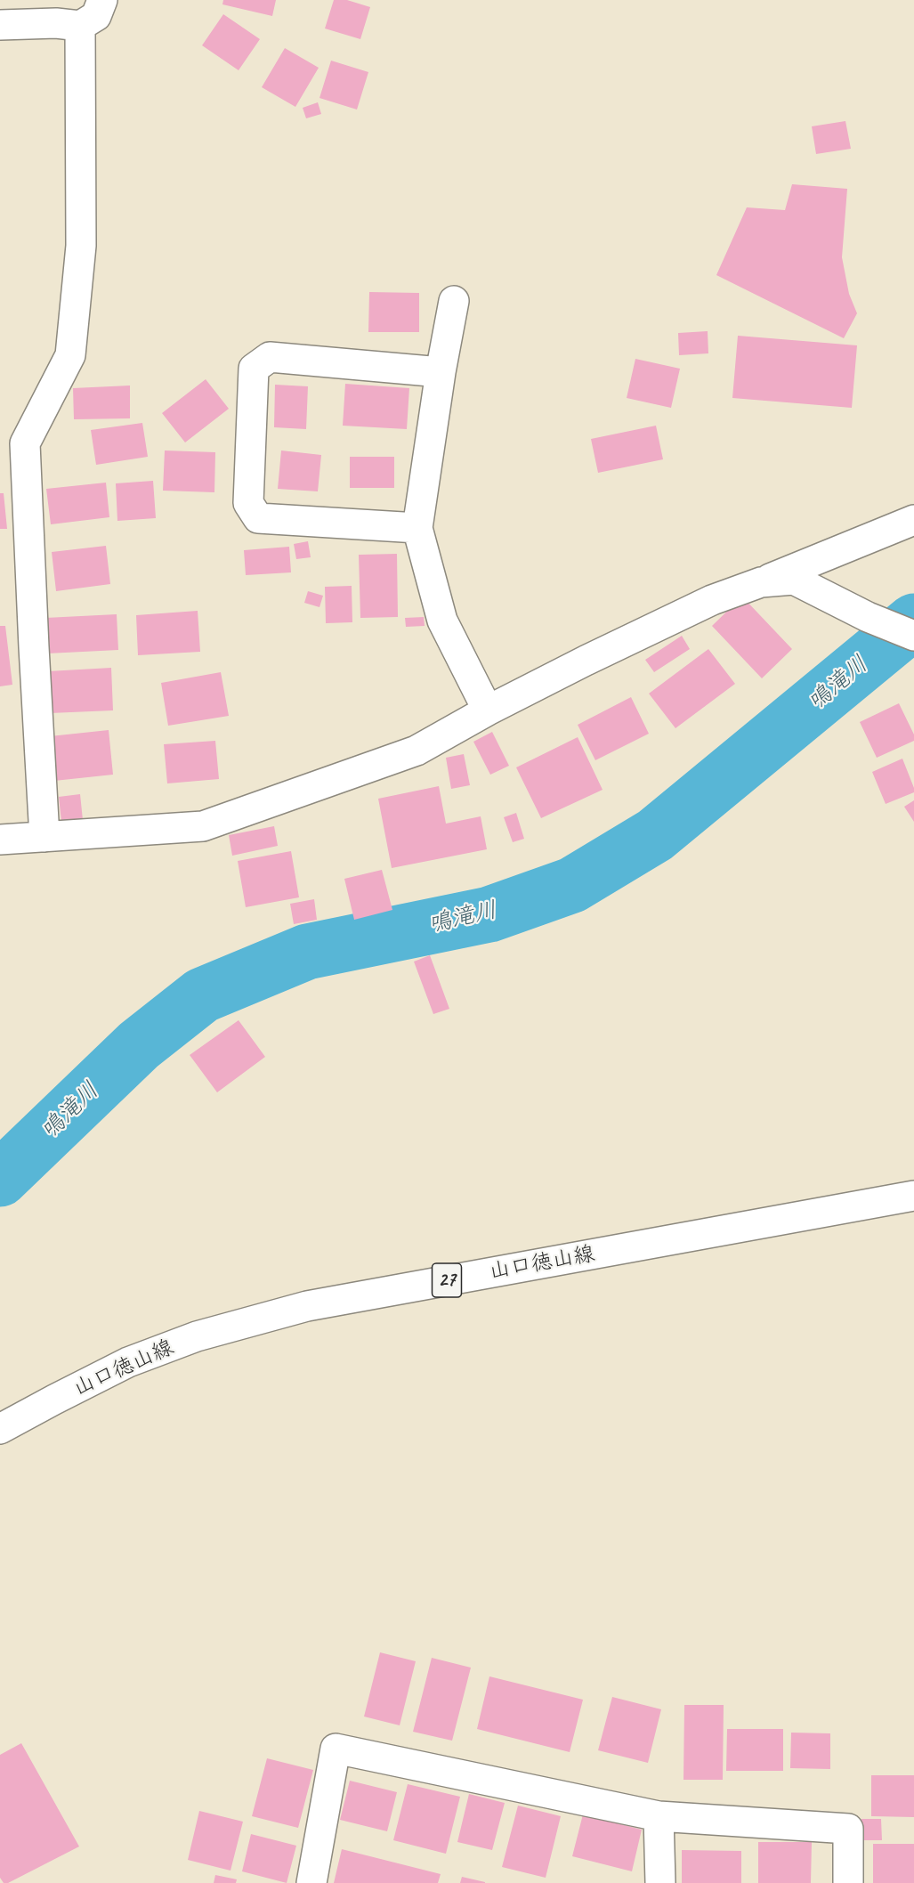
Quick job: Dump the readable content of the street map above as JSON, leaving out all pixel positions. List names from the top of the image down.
{
  "streets": {
    "street": ["山口徳山線", "27"]
  },
  "water": ["鳴滝川"]
}
